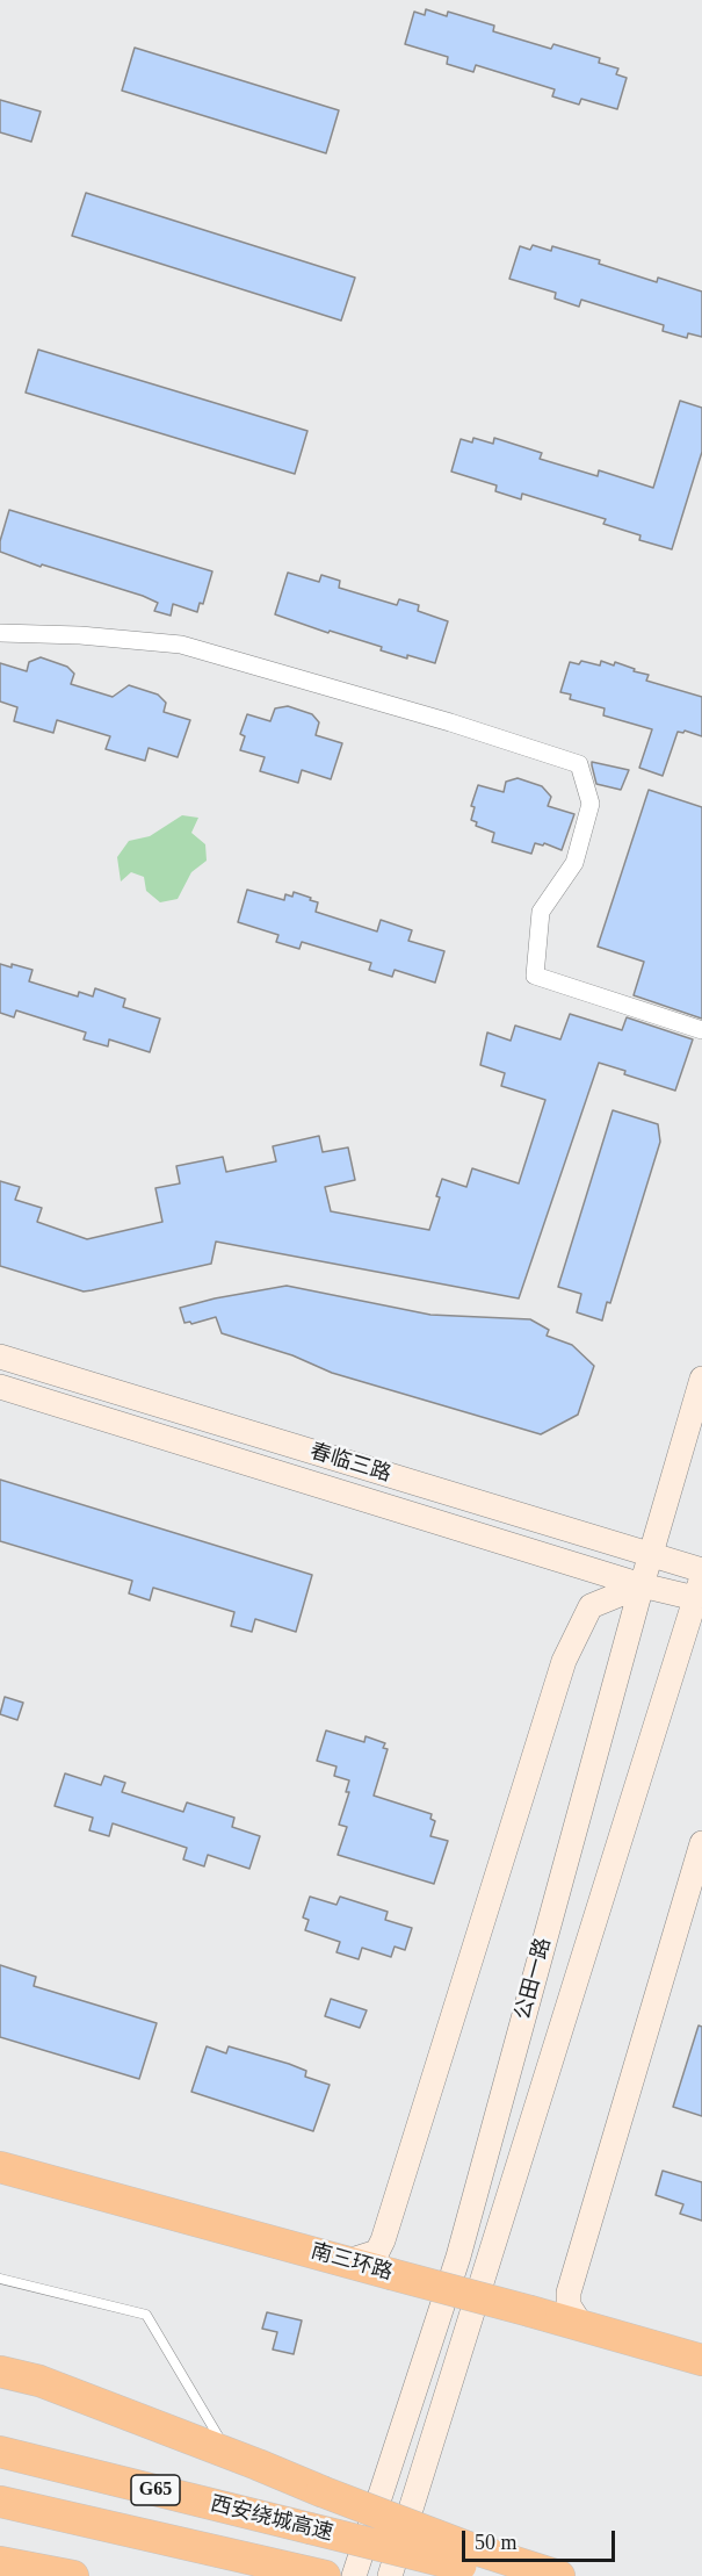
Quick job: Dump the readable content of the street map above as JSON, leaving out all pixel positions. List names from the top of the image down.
{
  "streets": {
    "highway": ["南三环路", "G65", "西安绕城高速"],
    "street": ["春临三路", "公田一路"]
  },
  "crossings": [
    ["春临三路", "公田一路"]
  ],
  "scale_bar": "50 m"
}
